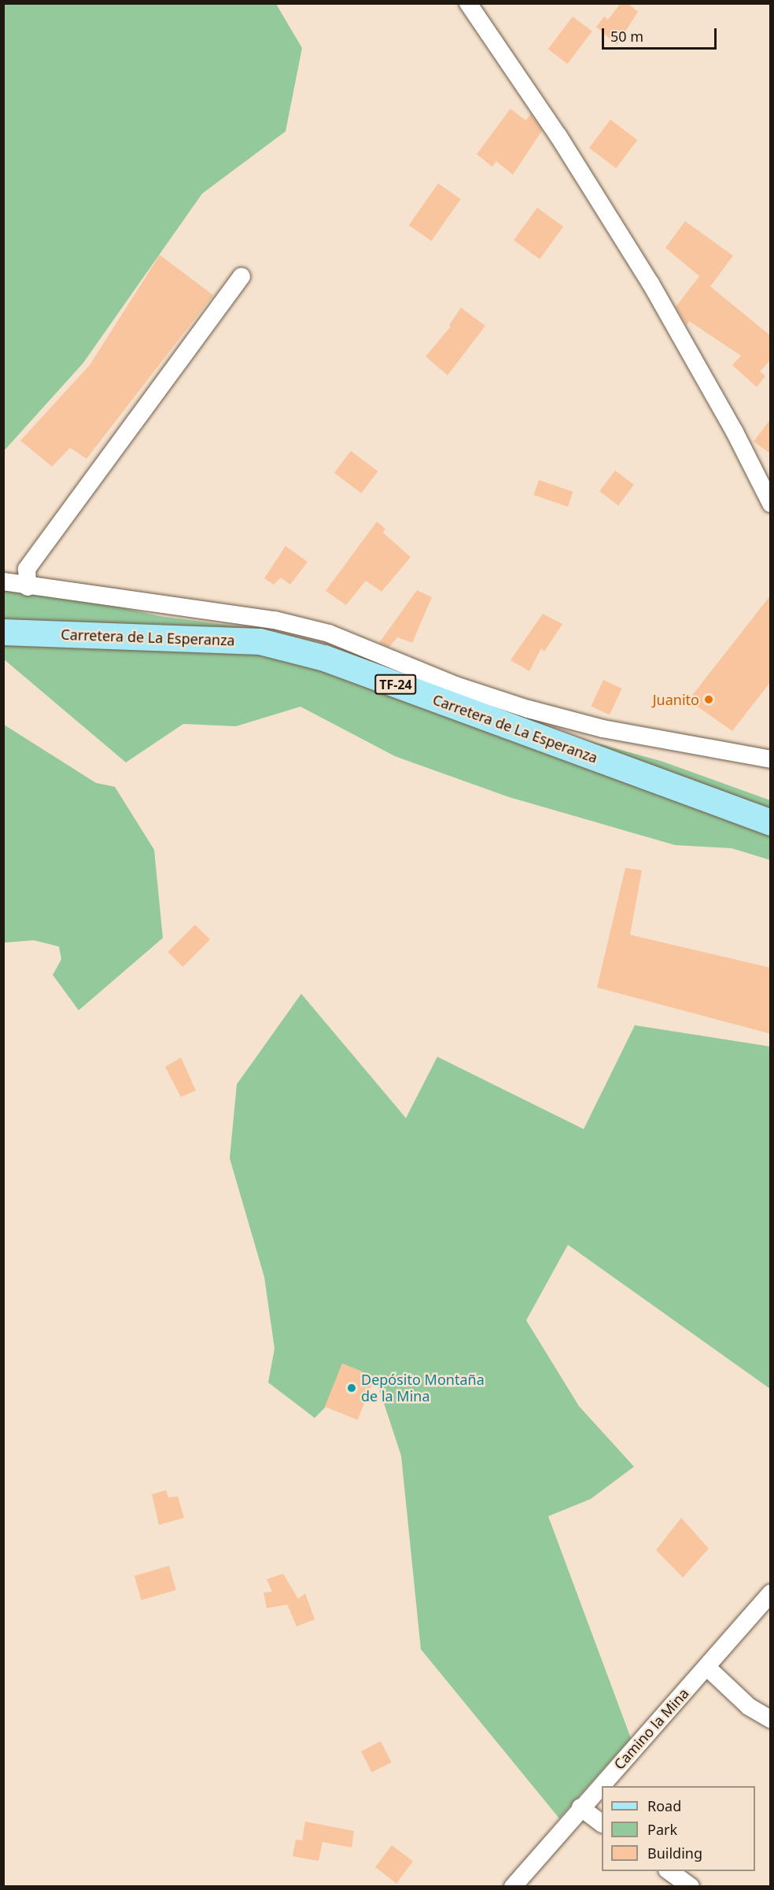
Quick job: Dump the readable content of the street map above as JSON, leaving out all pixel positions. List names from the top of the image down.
{
  "streets": {
    "main road": ["Carretera de La Esperanza", "TF-24"],
    "street": ["Camino la Mina"]
  },
  "places": ["Juanito", "Depósito Montaña de la Mina"],
  "legend": ["Road", "Park", "Building"],
  "scale_bar": "50 m"
}
